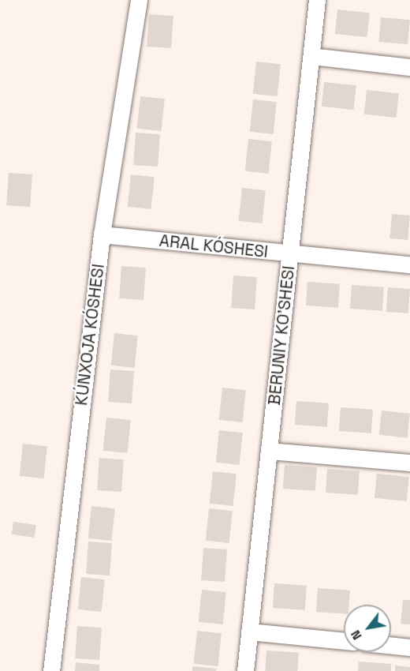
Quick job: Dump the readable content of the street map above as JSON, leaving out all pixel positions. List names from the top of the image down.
{
  "streets": {
    "street": ["ARAL KÓSHESI", "KÚNXOJA KÓSHESI", "BERUNIY KO'SHESI"]
  },
  "crossings": [
    ["ARAL KÓSHESI", "KÚNXOJA KÓSHESI"],
    ["ARAL KÓSHESI", "BERUNIY KO'SHESI"]
  ],
  "north": "bottom left"
}
